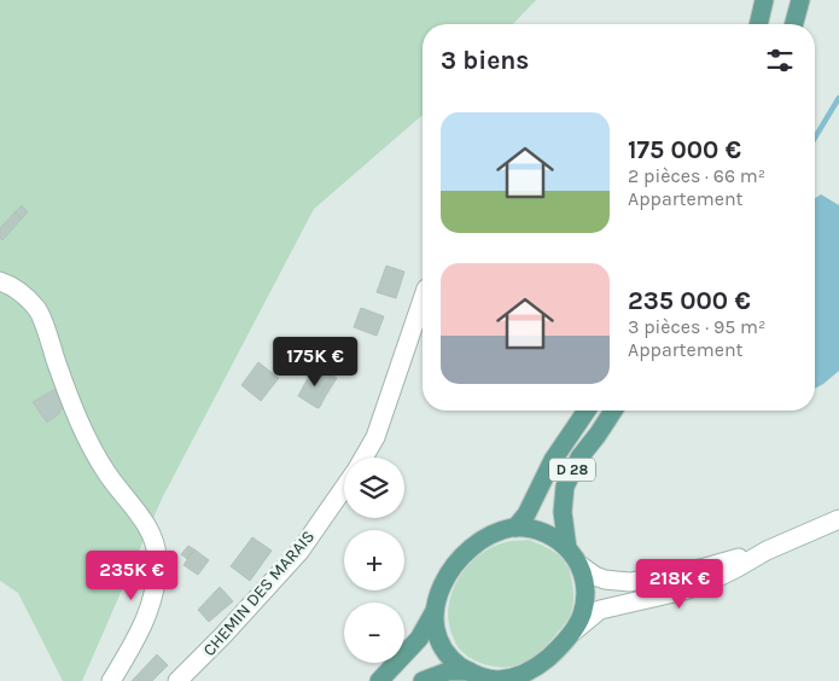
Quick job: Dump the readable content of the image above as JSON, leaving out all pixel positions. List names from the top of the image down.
{
  "streets": {
    "main road": ["D 28"],
    "street": ["CHEMIN DES MARAIS"]
  },
  "page": {
    "heading": "3 biens",
    "list": [
      {
        "name": "175 000 €",
        "note": "2 pièces · 66 m² · Appartement"
      },
      {
        "name": "235 000 €",
        "note": "3 pièces · 95 m² · Appartement"
      }
    ],
    "price": ["175K €", "235K €", "218K €"],
    "map_buttons": ["+", "−"]
  }
}
